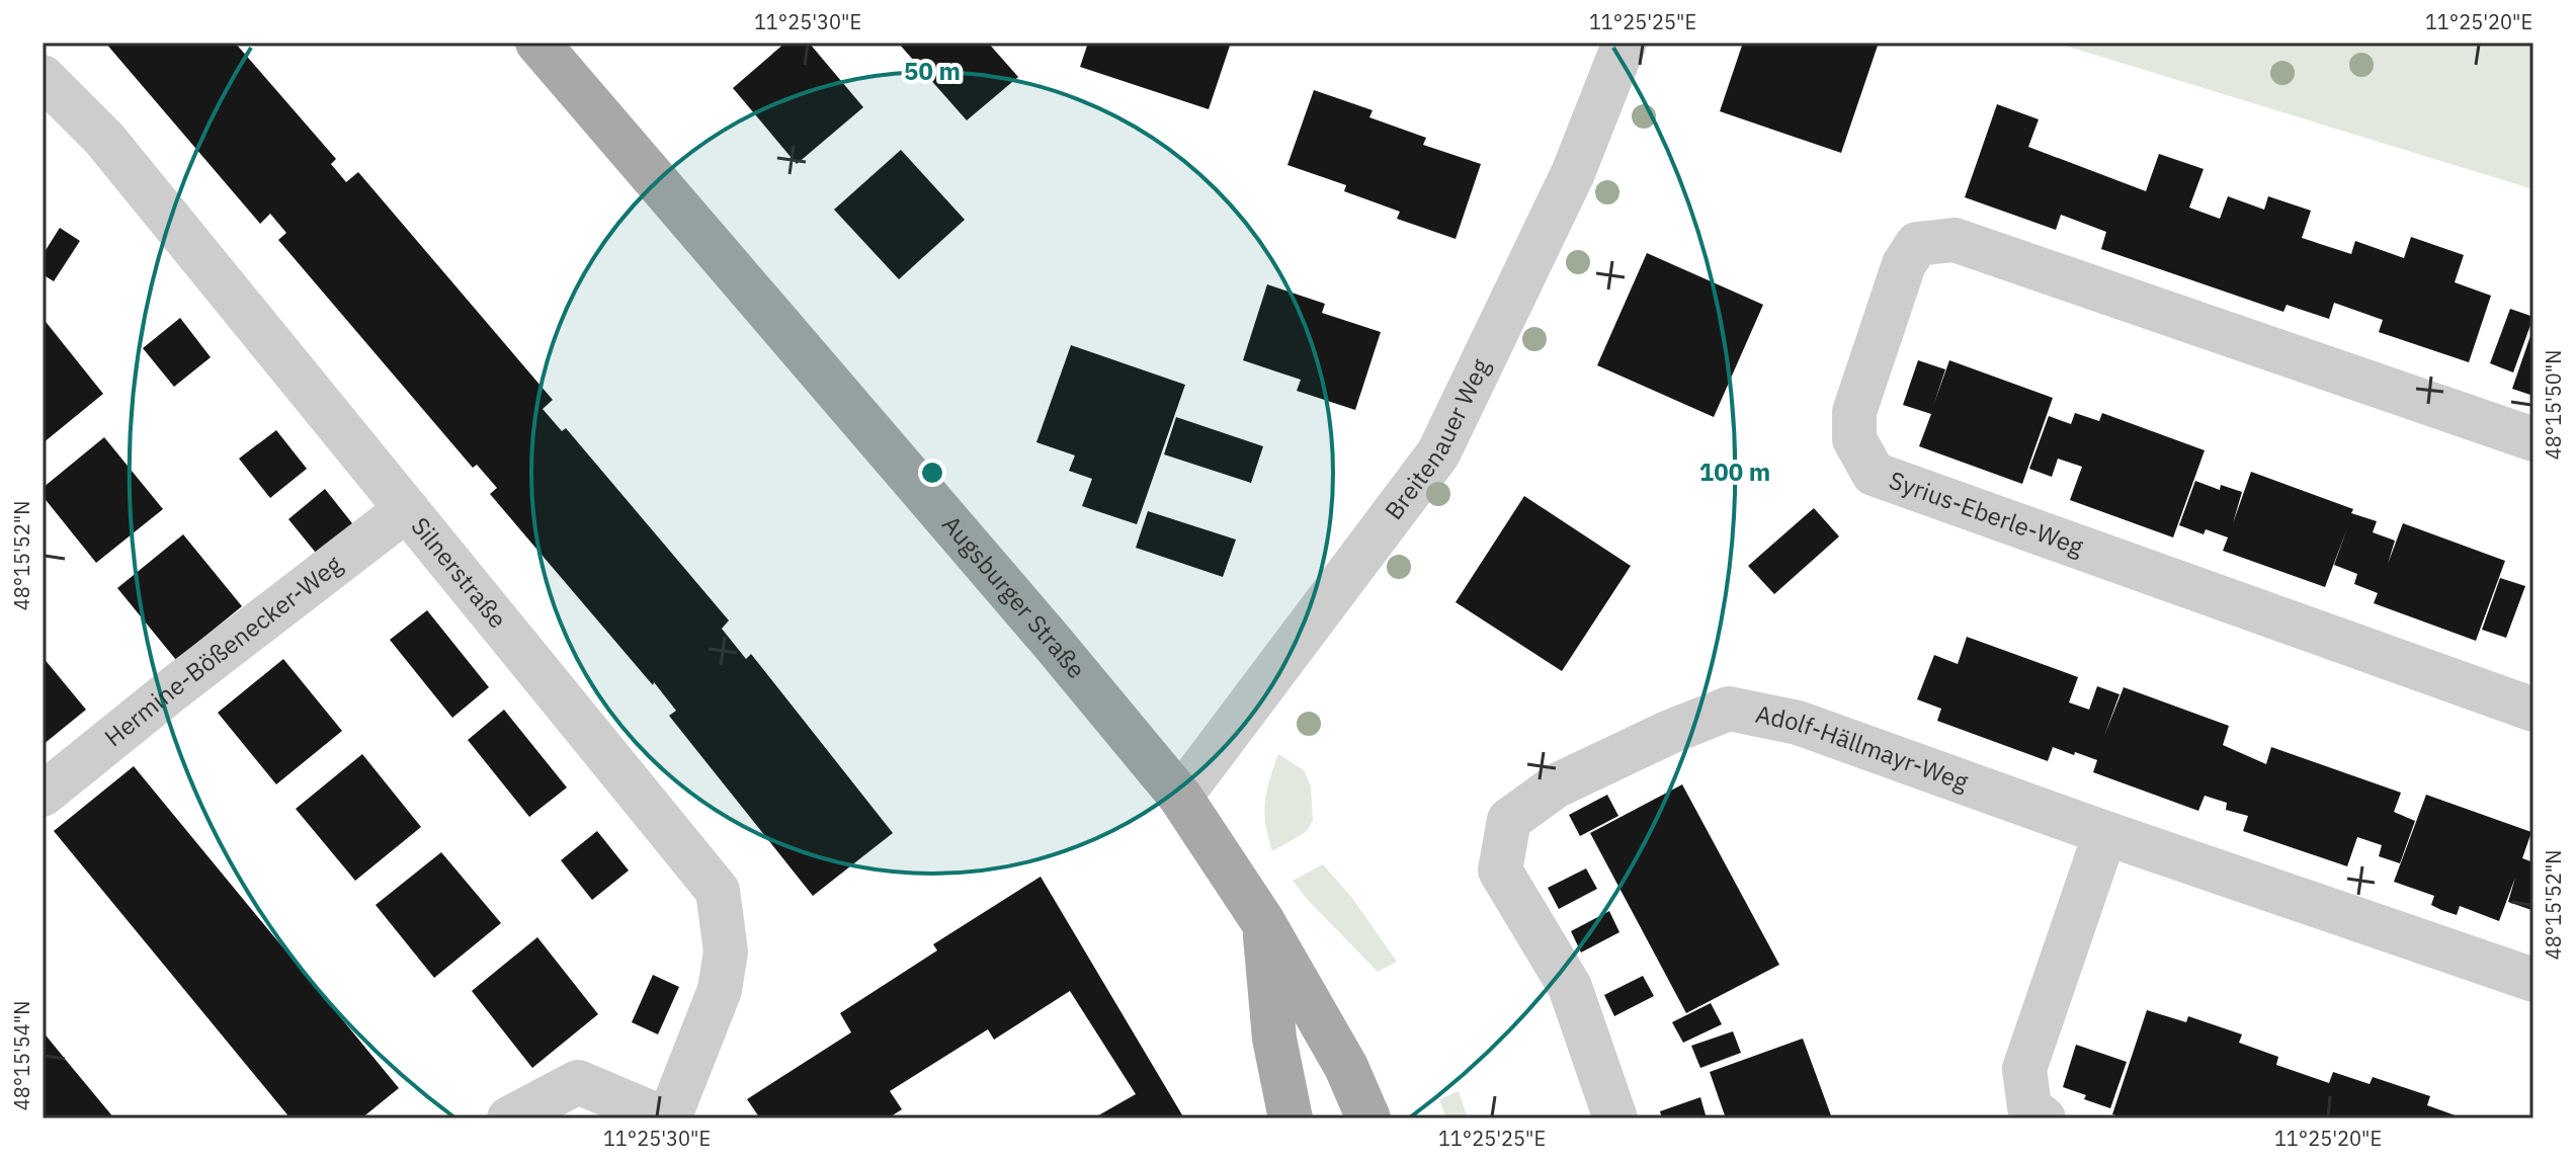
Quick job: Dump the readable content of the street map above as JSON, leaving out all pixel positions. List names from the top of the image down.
{
  "streets": {
    "main road": ["Augsburger Straße"],
    "street": [
      "Breitenauer Weg",
      "Syrius-Eberle-Weg",
      "Silnerstraße",
      "Hermine-Bößenecker-Weg",
      "Adolf-Hällmayr-Weg"
    ]
  },
  "crossings": [
    ["Breitenauer Weg", "Augsburger Straße"],
    ["Silnerstraße", "Hermine-Bößenecker-Weg"]
  ],
  "coordinates": [
    "11°25'30\"E",
    "11°25'25\"E",
    "11°25'20\"E",
    "48°15'50\"N",
    "48°15'52\"N",
    "48°15'54\"N"
  ],
  "rings": ["50 m", "100 m"]
}
